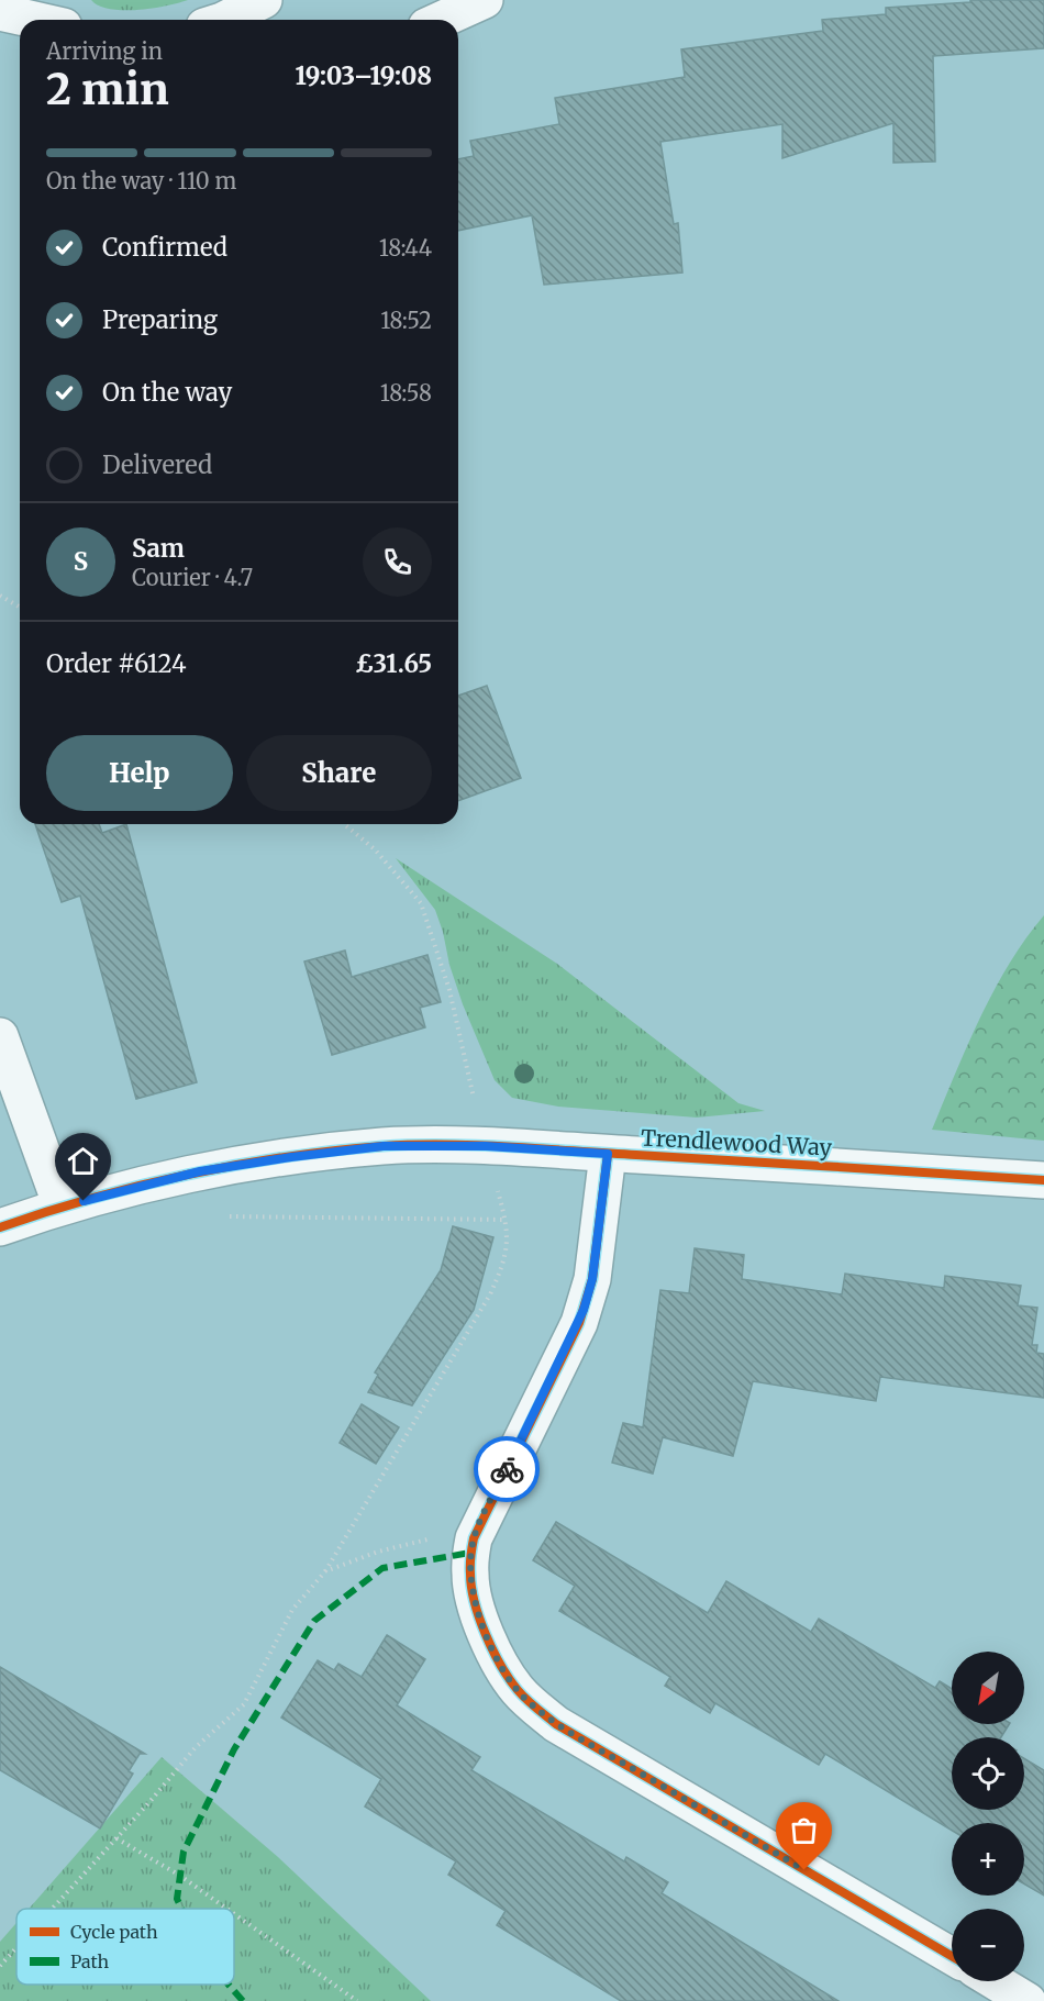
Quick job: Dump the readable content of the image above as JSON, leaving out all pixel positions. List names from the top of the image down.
{
  "streets": {
    "street": ["Trendlewood Way"]
  },
  "legend": ["Cycle path", "Path"],
  "north": "bottom left",
  "page": {
    "heading": ["2 min", "Arriving in", "19:03–19:08"],
    "panel": [
      "Sam",
      "Courier · 4.7",
      "Order #6124",
      "£31.65"
    ],
    "bar": "On the way · 110 m",
    "list": [
      ["Confirmed", "18:44"],
      ["Preparing", "18:52"],
      ["On the way", "18:58"],
      "Delivered"
    ],
    "round": "S",
    "buttons": ["Help", "Share"],
    "map_buttons": ["+", "−"]
  }
}
